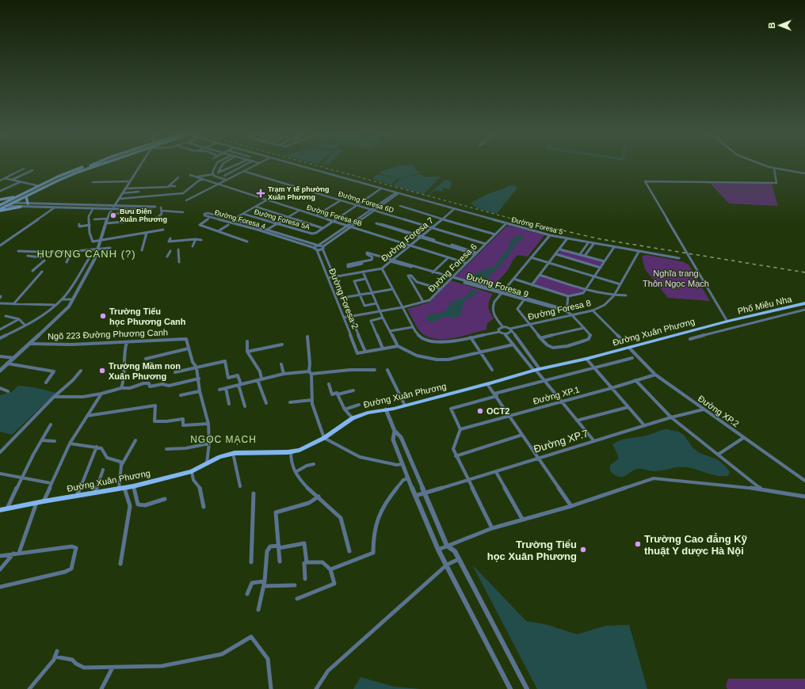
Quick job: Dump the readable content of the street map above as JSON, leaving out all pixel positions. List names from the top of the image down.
{
  "streets": {
    "main road": ["Phố Miêu Nha", "Đường Xuân Phương"],
    "street": [
      "Đường Foresa 6D",
      "Đường Foresa 6B",
      "Đường Foresa 4",
      "Đường Foresa 5A",
      "Đường Foresa 5",
      "Đường Foresa 7",
      "Đường Foresa 6",
      "Đường Foresa 9",
      "Đường Foresa 2",
      "Đường Foresa 8",
      "Ngõ 223 Đường Phương Canh",
      "Đường XP.1",
      "Đường XP.2",
      "Đường XP.7"
    ]
  },
  "crossings": [
    ["Đường Foresa 6D", "Đường Foresa 5A"],
    ["Đường Foresa 6D", "Đường Foresa 7"],
    ["Đường Foresa 6D", "Đường Foresa 6"],
    ["Đường Foresa 6B", "Đường Foresa 5A"],
    ["Đường Foresa 6B", "Đường Foresa 7"],
    ["Đường Foresa 6B", "Đường Foresa 6"],
    ["Đường Foresa 4", "Đường Foresa 2"],
    ["Đường Foresa 5A", "Đường Foresa 5"],
    ["Đường Foresa 5", "Đường Foresa 7"],
    ["Đường Foresa 5", "Đường Foresa 6"],
    ["Đường Foresa 5", "Đường Foresa 8"],
    ["Đường Foresa 7", "Đường Foresa 9"],
    ["Đường Foresa 7", "Đường Foresa 2"],
    ["Đường Foresa 6", "Đường Foresa 9"],
    ["Đường Foresa 6", "Đường Foresa 2"],
    ["Đường Foresa 9", "Đường Foresa 8"],
    ["Phố Miêu Nha", "Đường Xuân Phương"],
    ["Đường Xuân Phương", "Đường XP.2"],
    ["Đường XP.1", "Đường XP.2"],
    ["Đường XP.2", "Đường XP.7"]
  ],
  "districts": ["HƯƠNG CANH (?)", "NGỌC MẠCH"],
  "parks": ["Nghĩa trang Thôn Ngọc Mạch"],
  "places": {
    "health": ["Trạm Y tế phường Xuân Phương"],
    "other": [
      "Bưu Điện Xuân Phương",
      "Trường Tiểu học Phương Canh",
      "Trường Mầm non Xuân Phương",
      "OCT2",
      "Trường Cao đẳng Kỹ thuật Y dược Hà Nội",
      "Trường Tiểu học Xuân Phương"
    ]
  },
  "north": "left"
}
